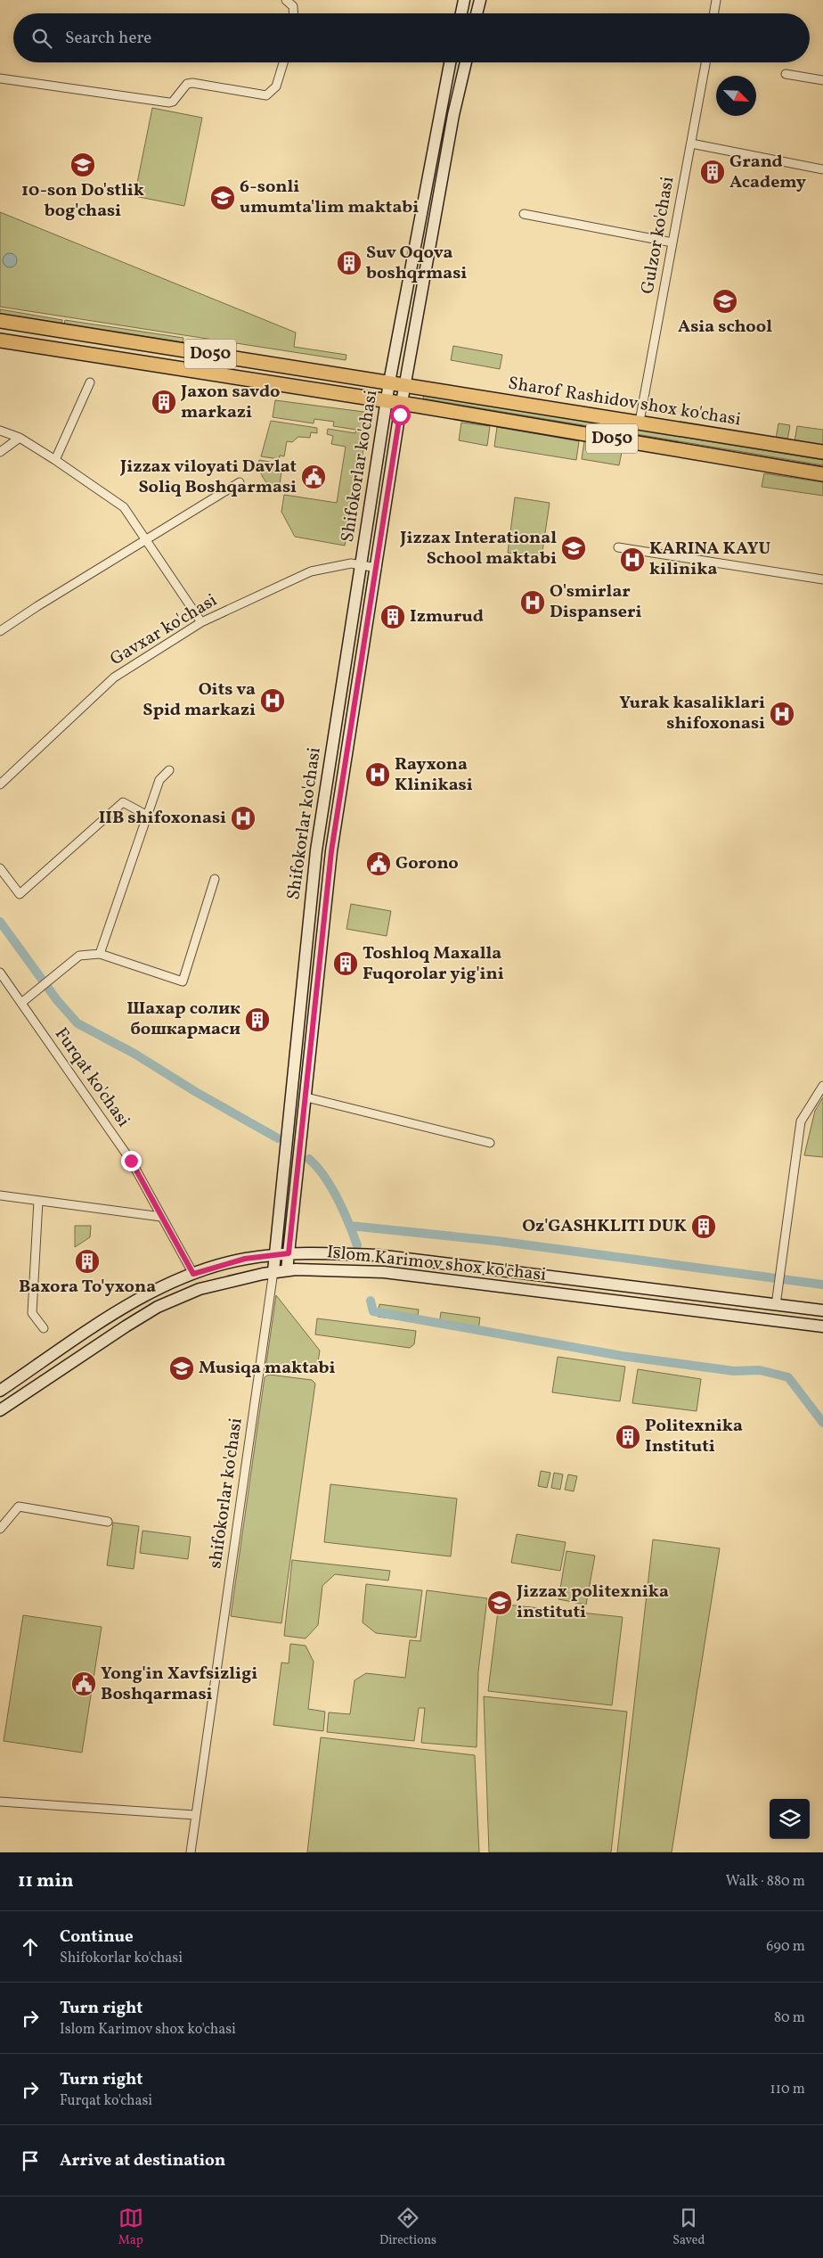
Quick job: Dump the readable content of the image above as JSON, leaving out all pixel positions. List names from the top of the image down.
{
  "streets": {
    "main road": [
      "D050",
      "Sharof Rashidov shox ko'chasi",
      "Shifokorlar ko'chasi",
      "Islom Karimov shox ko'chasi"
    ],
    "street": [
      "Gulzor ko'chasi",
      "Gavxar ko'chasi",
      "Furqat ko'chasi",
      "shifokorlar ko'chasi"
    ]
  },
  "crossings": [
    ["Gulzor ko'chasi", "Sharof Rashidov shox ko'chasi"],
    ["D050", "Sharof Rashidov shox ko'chasi"],
    ["D050", "Shifokorlar ko'chasi"],
    ["Sharof Rashidov shox ko'chasi", "Shifokorlar ko'chasi"],
    ["Shifokorlar ko'chasi", "Gavxar ko'chasi"],
    ["Shifokorlar ko'chasi", "Islom Karimov shox ko'chasi"],
    ["Shifokorlar ko'chasi", "shifokorlar ko'chasi"],
    ["Furqat ko'chasi", "Islom Karimov shox ko'chasi"],
    ["Islom Karimov shox ko'chasi", "shifokorlar ko'chasi"]
  ],
  "places": {
    "school or university": [
      "10-son Do'stlik bog'chasi",
      "6-sonli umumta'lim maktabi",
      "Asia school",
      "Jizzax Interational School maktabi",
      "Musiqa maktabi",
      "Jizzax politexnika instituti"
    ],
    "building": [
      "Grand Academy",
      "Suv Oqova boshqrmasi",
      "Jaxon savdo markazi",
      "Izmurud",
      "Toshloq Maxalla Fuqorolar yig'ini",
      "Шахар солик бошкармаси",
      "Oz'GASHKLITI DUK",
      "Baxora To'yxona",
      "Politexnika Instituti"
    ],
    "public building": ["Jizzax viloyati Davlat Soliq Boshqarmasi", "Gorono", "Yong'in Xavfsizligi Boshqarmasi"],
    "hospital": [
      "KARINA KAYU kilinika",
      "O'smirlar Dispanseri",
      "Oits va Spid markazi",
      "Yurak kasaliklari shifoxonasi",
      "Rayxona Klinikasi",
      "IIB shifoxonasi"
    ]
  },
  "north": "bottom right",
  "page": {
    "search": "Search here",
    "heading": ["11 min", "Walk · 880 m"],
    "list": [
      ["Continue", "Shifokorlar ko'chasi", "690 m"],
      ["Turn right", "Islom Karimov shox ko'chasi", "80 m"],
      ["Turn right", "Furqat ko'chasi", "110 m"],
      "Arrive at destination"
    ],
    "nav": ["Map", "Directions", "Saved"]
  }
}
